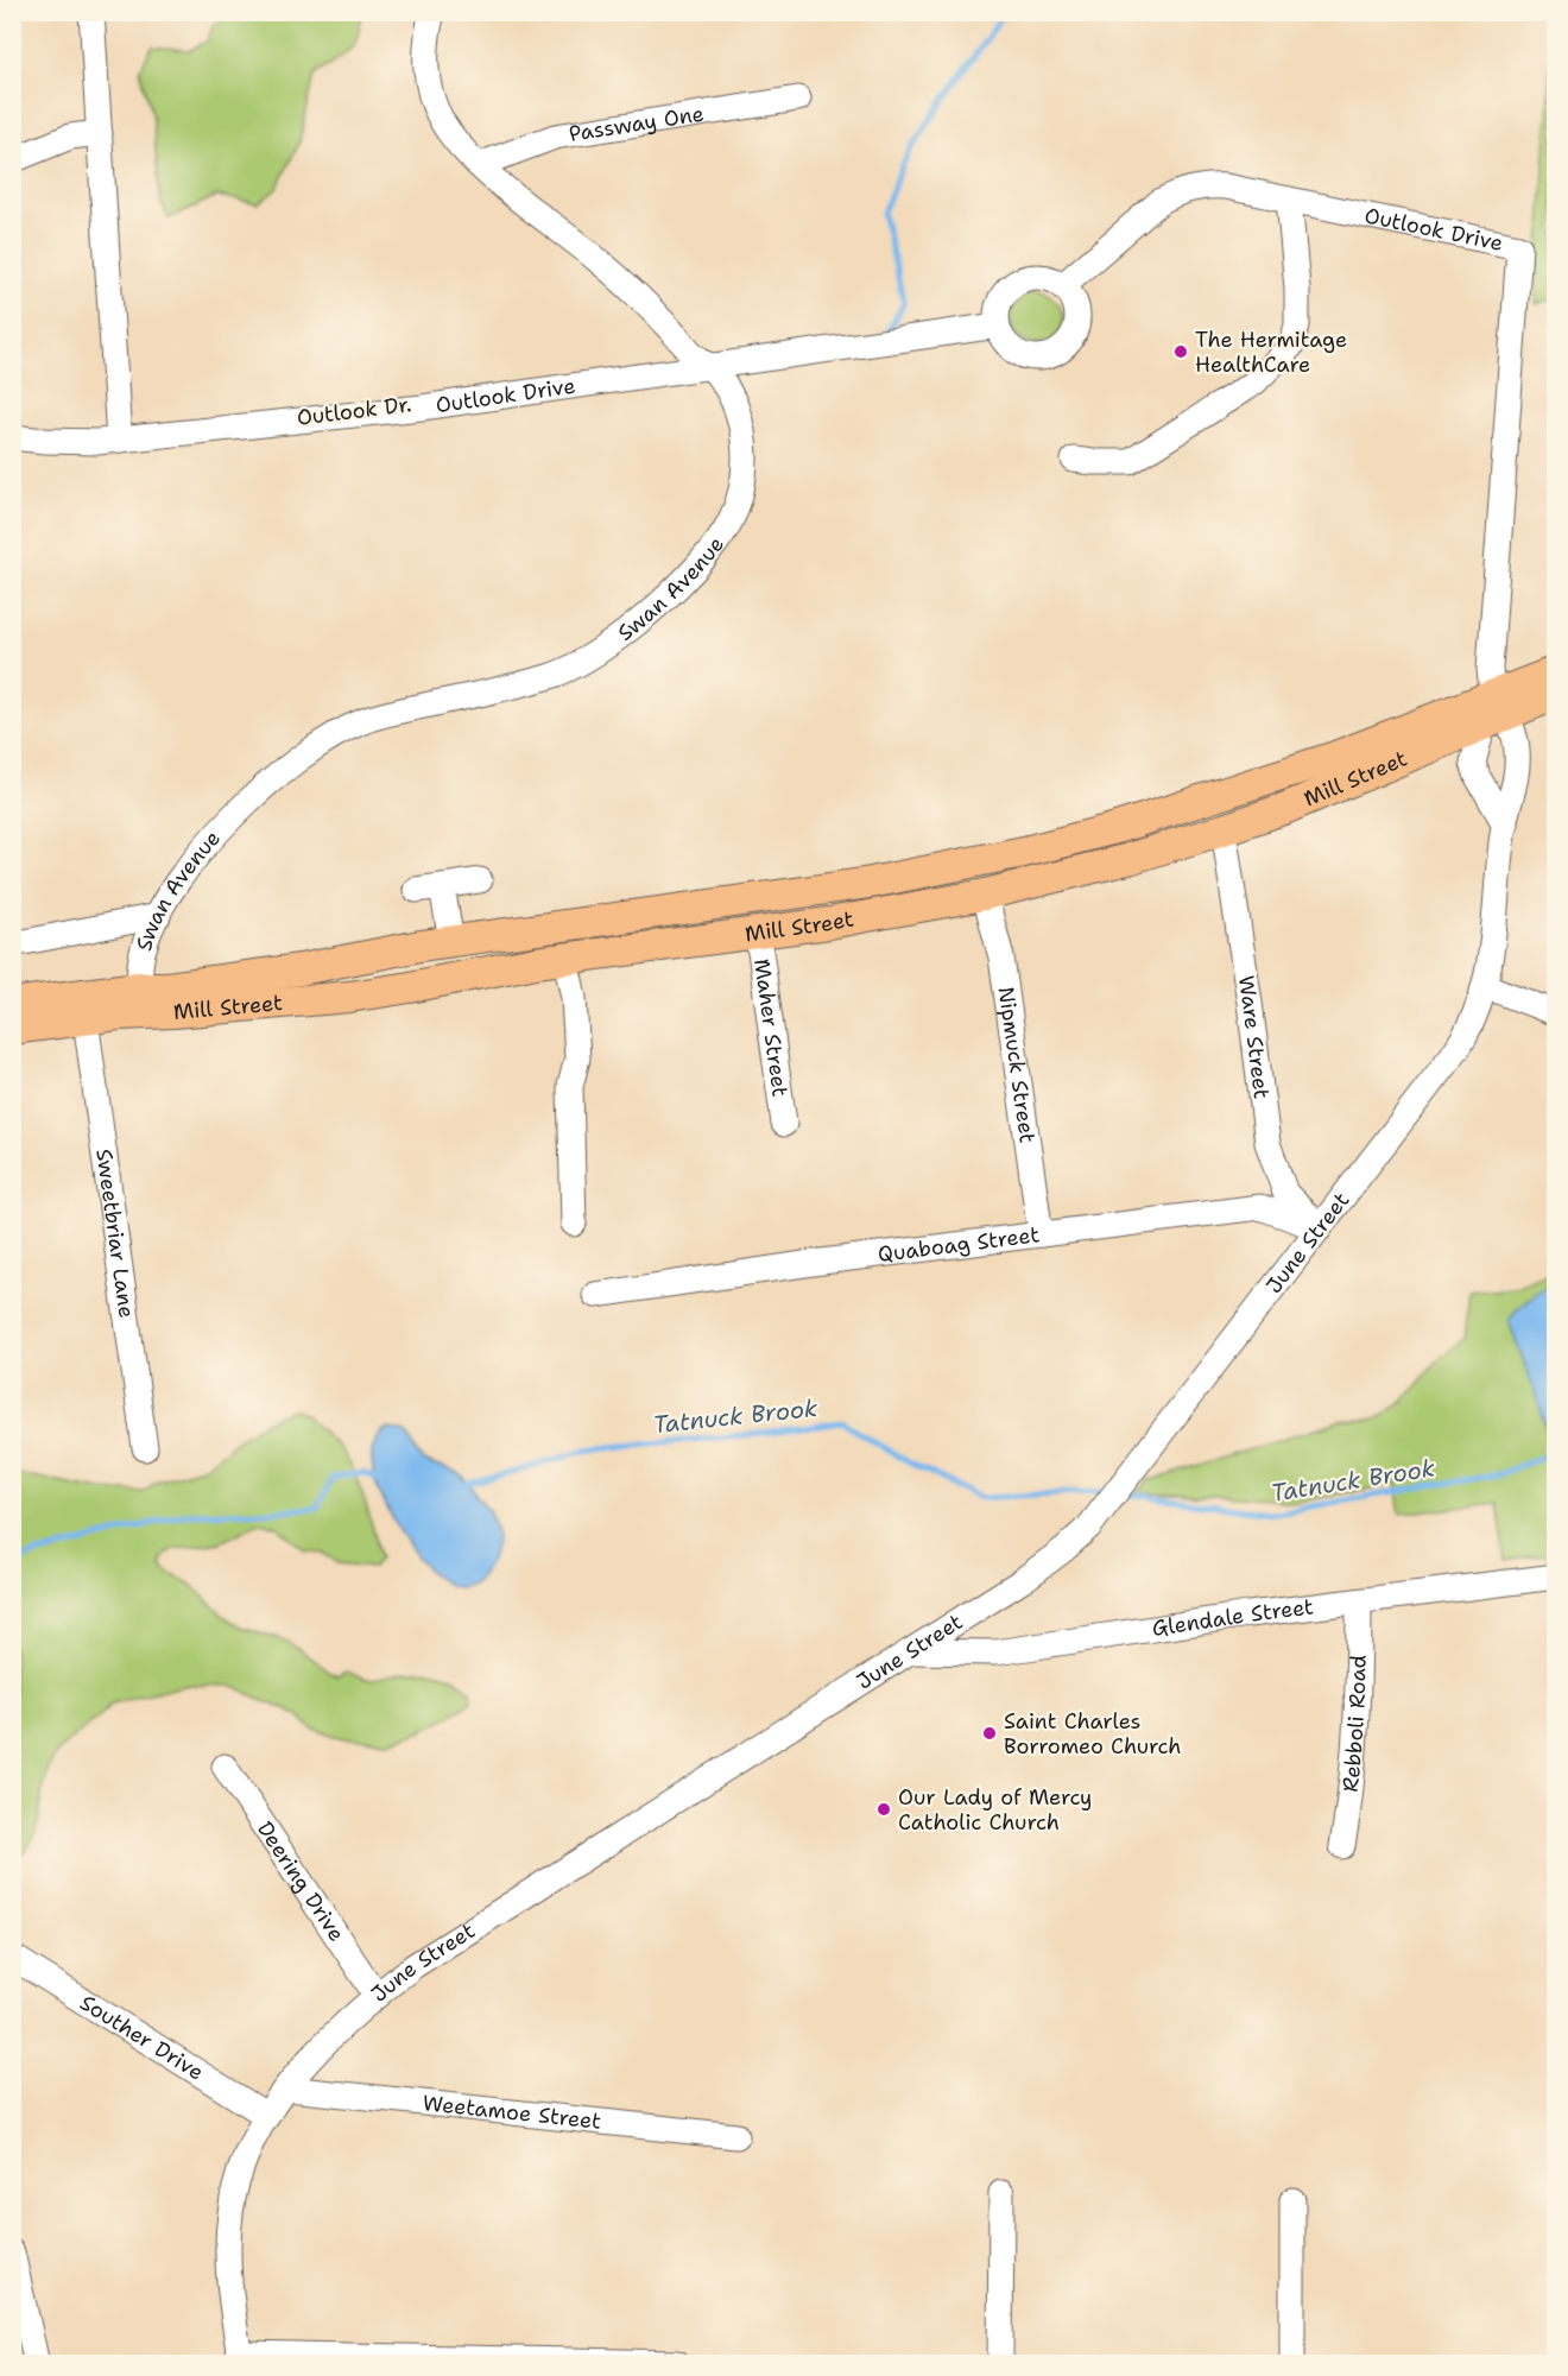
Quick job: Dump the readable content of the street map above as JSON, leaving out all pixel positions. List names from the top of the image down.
{
  "streets": {
    "main road": ["Mill Street"],
    "street": [
      "Passway One",
      "Outlook Drive",
      "Swan Avenue",
      "Maher Street",
      "Ware Street",
      "Nipmuck Street",
      "Sweetbriar Lane",
      "June Street",
      "Quaboag Street",
      "Glendale Street",
      "Rebboli Road",
      "Deering Drive",
      "Souther Drive",
      "Weetamoe Street"
    ]
  },
  "crossings": [
    ["Passway One", "Swan Avenue"],
    ["Outlook Drive", "Swan Avenue"],
    ["Outlook Drive", "Mill Street"],
    ["Outlook Drive", "June Street"],
    ["Swan Avenue", "Mill Street"],
    ["Mill Street", "Maher Street"],
    ["Mill Street", "Ware Street"],
    ["Mill Street", "Nipmuck Street"],
    ["Mill Street", "Sweetbriar Lane"],
    ["Mill Street", "June Street"],
    ["Ware Street", "June Street"],
    ["Ware Street", "Quaboag Street"],
    ["Nipmuck Street", "Quaboag Street"],
    ["June Street", "Quaboag Street"],
    ["June Street", "Glendale Street"],
    ["June Street", "Deering Drive"],
    ["June Street", "Souther Drive"],
    ["June Street", "Weetamoe Street"],
    ["Glendale Street", "Rebboli Road"]
  ],
  "water": ["Tatnuck Brook"],
  "places": ["The Hermitage HealthCare", "Saint Charles Borromeo Church", "Our Lady of Mercy Catholic Church"]
}
